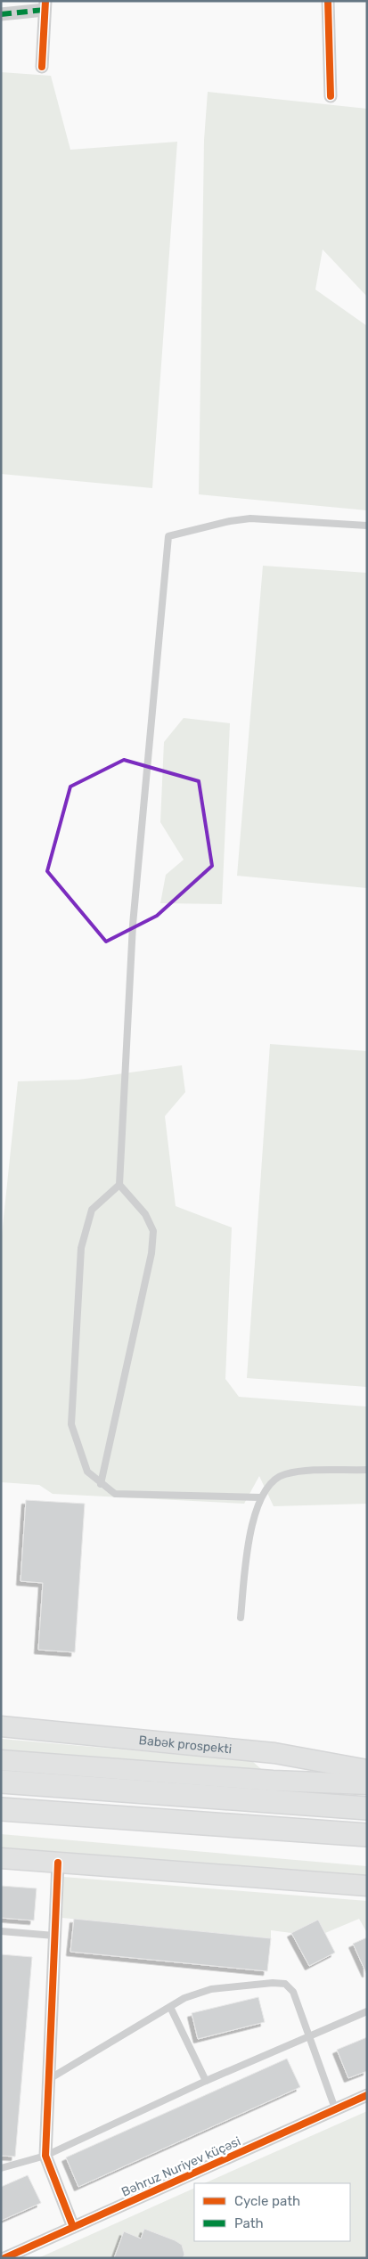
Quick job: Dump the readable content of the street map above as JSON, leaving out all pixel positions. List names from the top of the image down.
{
  "streets": {
    "main road": ["Babək prospekti"],
    "street": ["Bəhruz Nuriyev küçəsi"]
  },
  "legend": ["Cycle path", "Path"]
}
